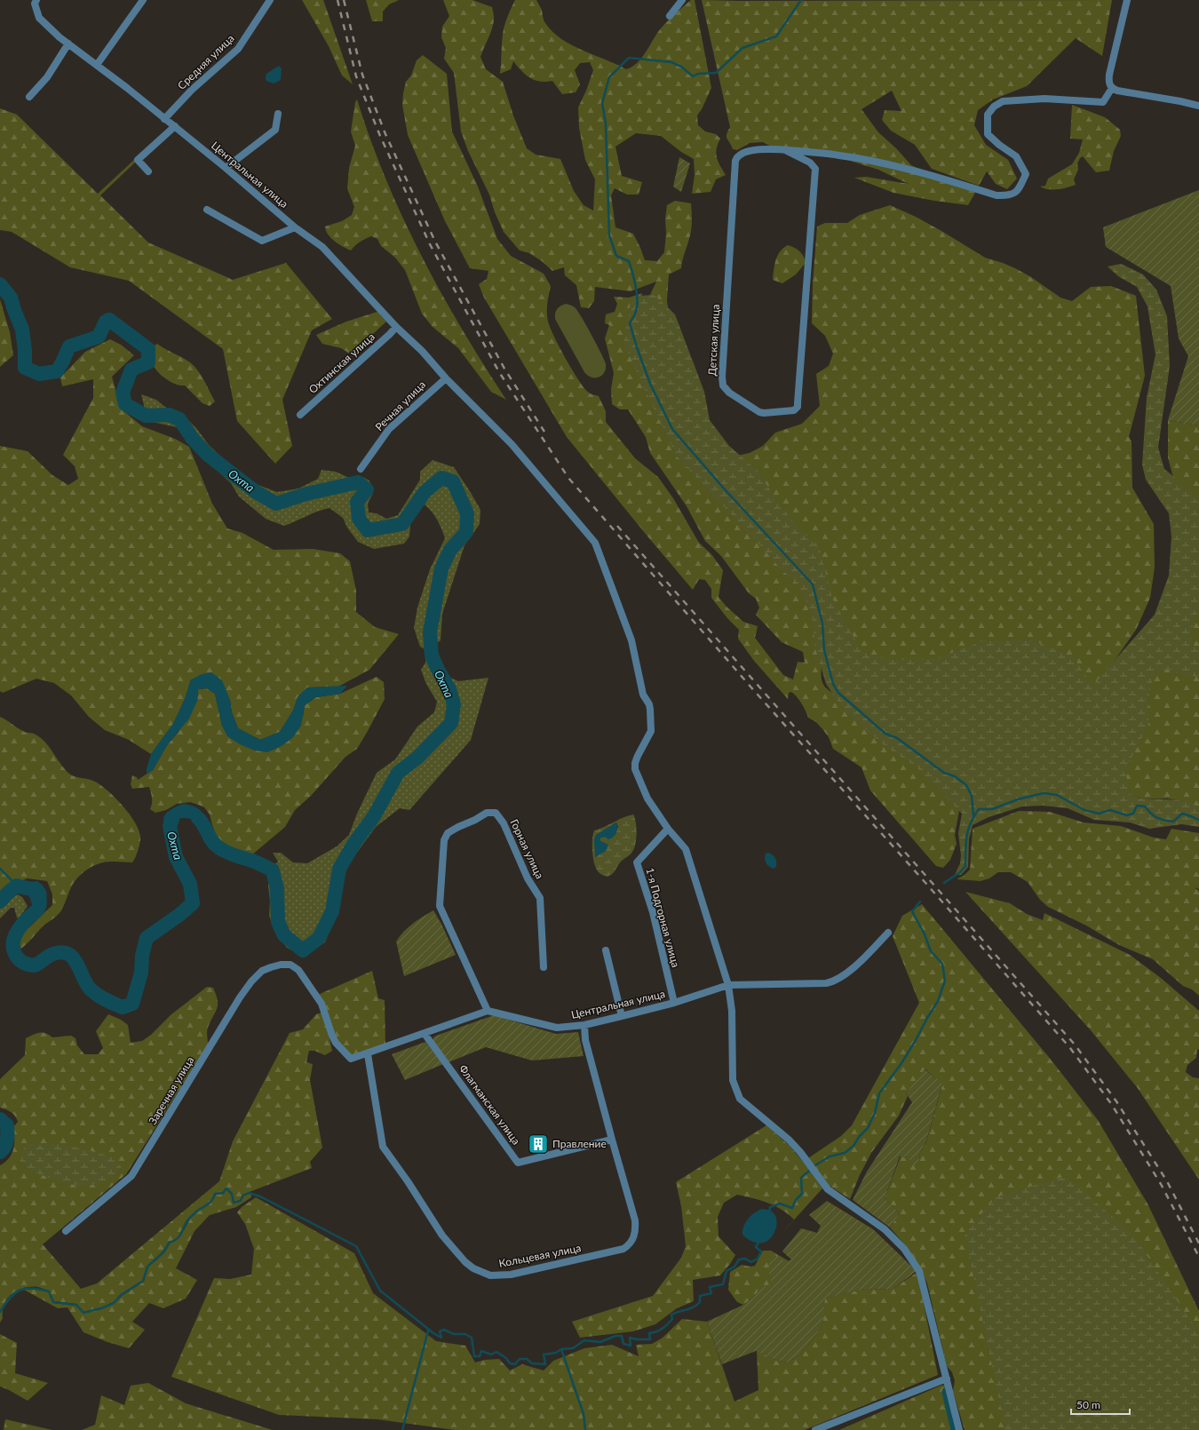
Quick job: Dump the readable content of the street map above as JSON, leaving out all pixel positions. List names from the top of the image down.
{
  "streets": {
    "street": [
      "Средняя улица",
      "Центральная улица",
      "Детская улица",
      "Охтинская улица",
      "Речная улица",
      "Горная улица",
      "1-я Подгорная улица",
      "Заречная улица",
      "Флагманская улица",
      "Кольцевая улица"
    ]
  },
  "crossings": [
    ["Средняя улица", "Центральная улица"],
    ["Центральная улица", "Охтинская улица"],
    ["Центральная улица", "Речная улица"],
    ["Центральная улица", "Горная улица"],
    ["Центральная улица", "1-я Подгорная улица"],
    ["Центральная улица", "Кольцевая улица"],
    ["Заречная улица", "Кольцевая улица"],
    ["Флагманская улица", "Кольцевая улица"]
  ],
  "water": ["Охта"],
  "places": {
    "building": ["Правление"]
  },
  "scale_bar": "50 m"
}
